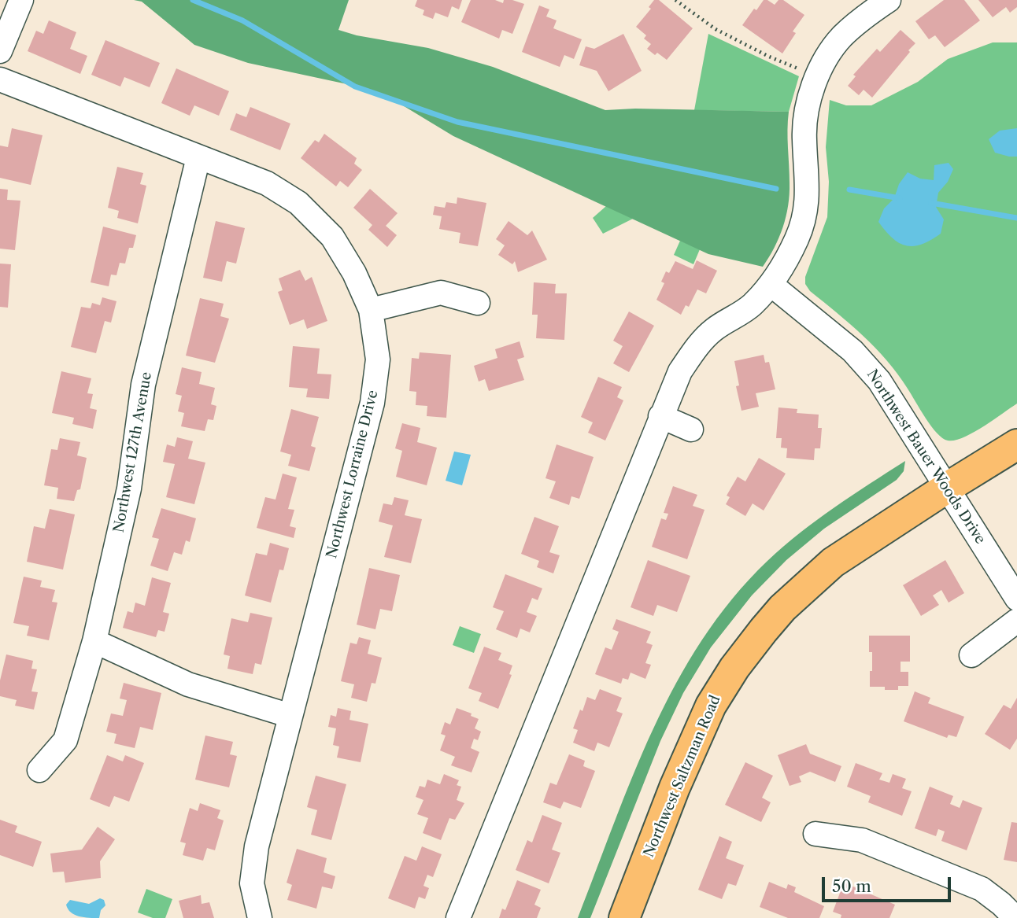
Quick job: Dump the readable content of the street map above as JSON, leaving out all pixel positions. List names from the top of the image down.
{
  "streets": {
    "main road": ["Northwest Saltzman Road"],
    "street": ["Northwest 127th Avenue", "Northwest Bauer Woods Drive", "Northwest Lorraine Drive"]
  },
  "crossings": [
    ["Northwest 127th Avenue", "Northwest Lorraine Drive"],
    ["Northwest Bauer Woods Drive", "Northwest Saltzman Road"]
  ],
  "scale_bar": "50 m"
}
